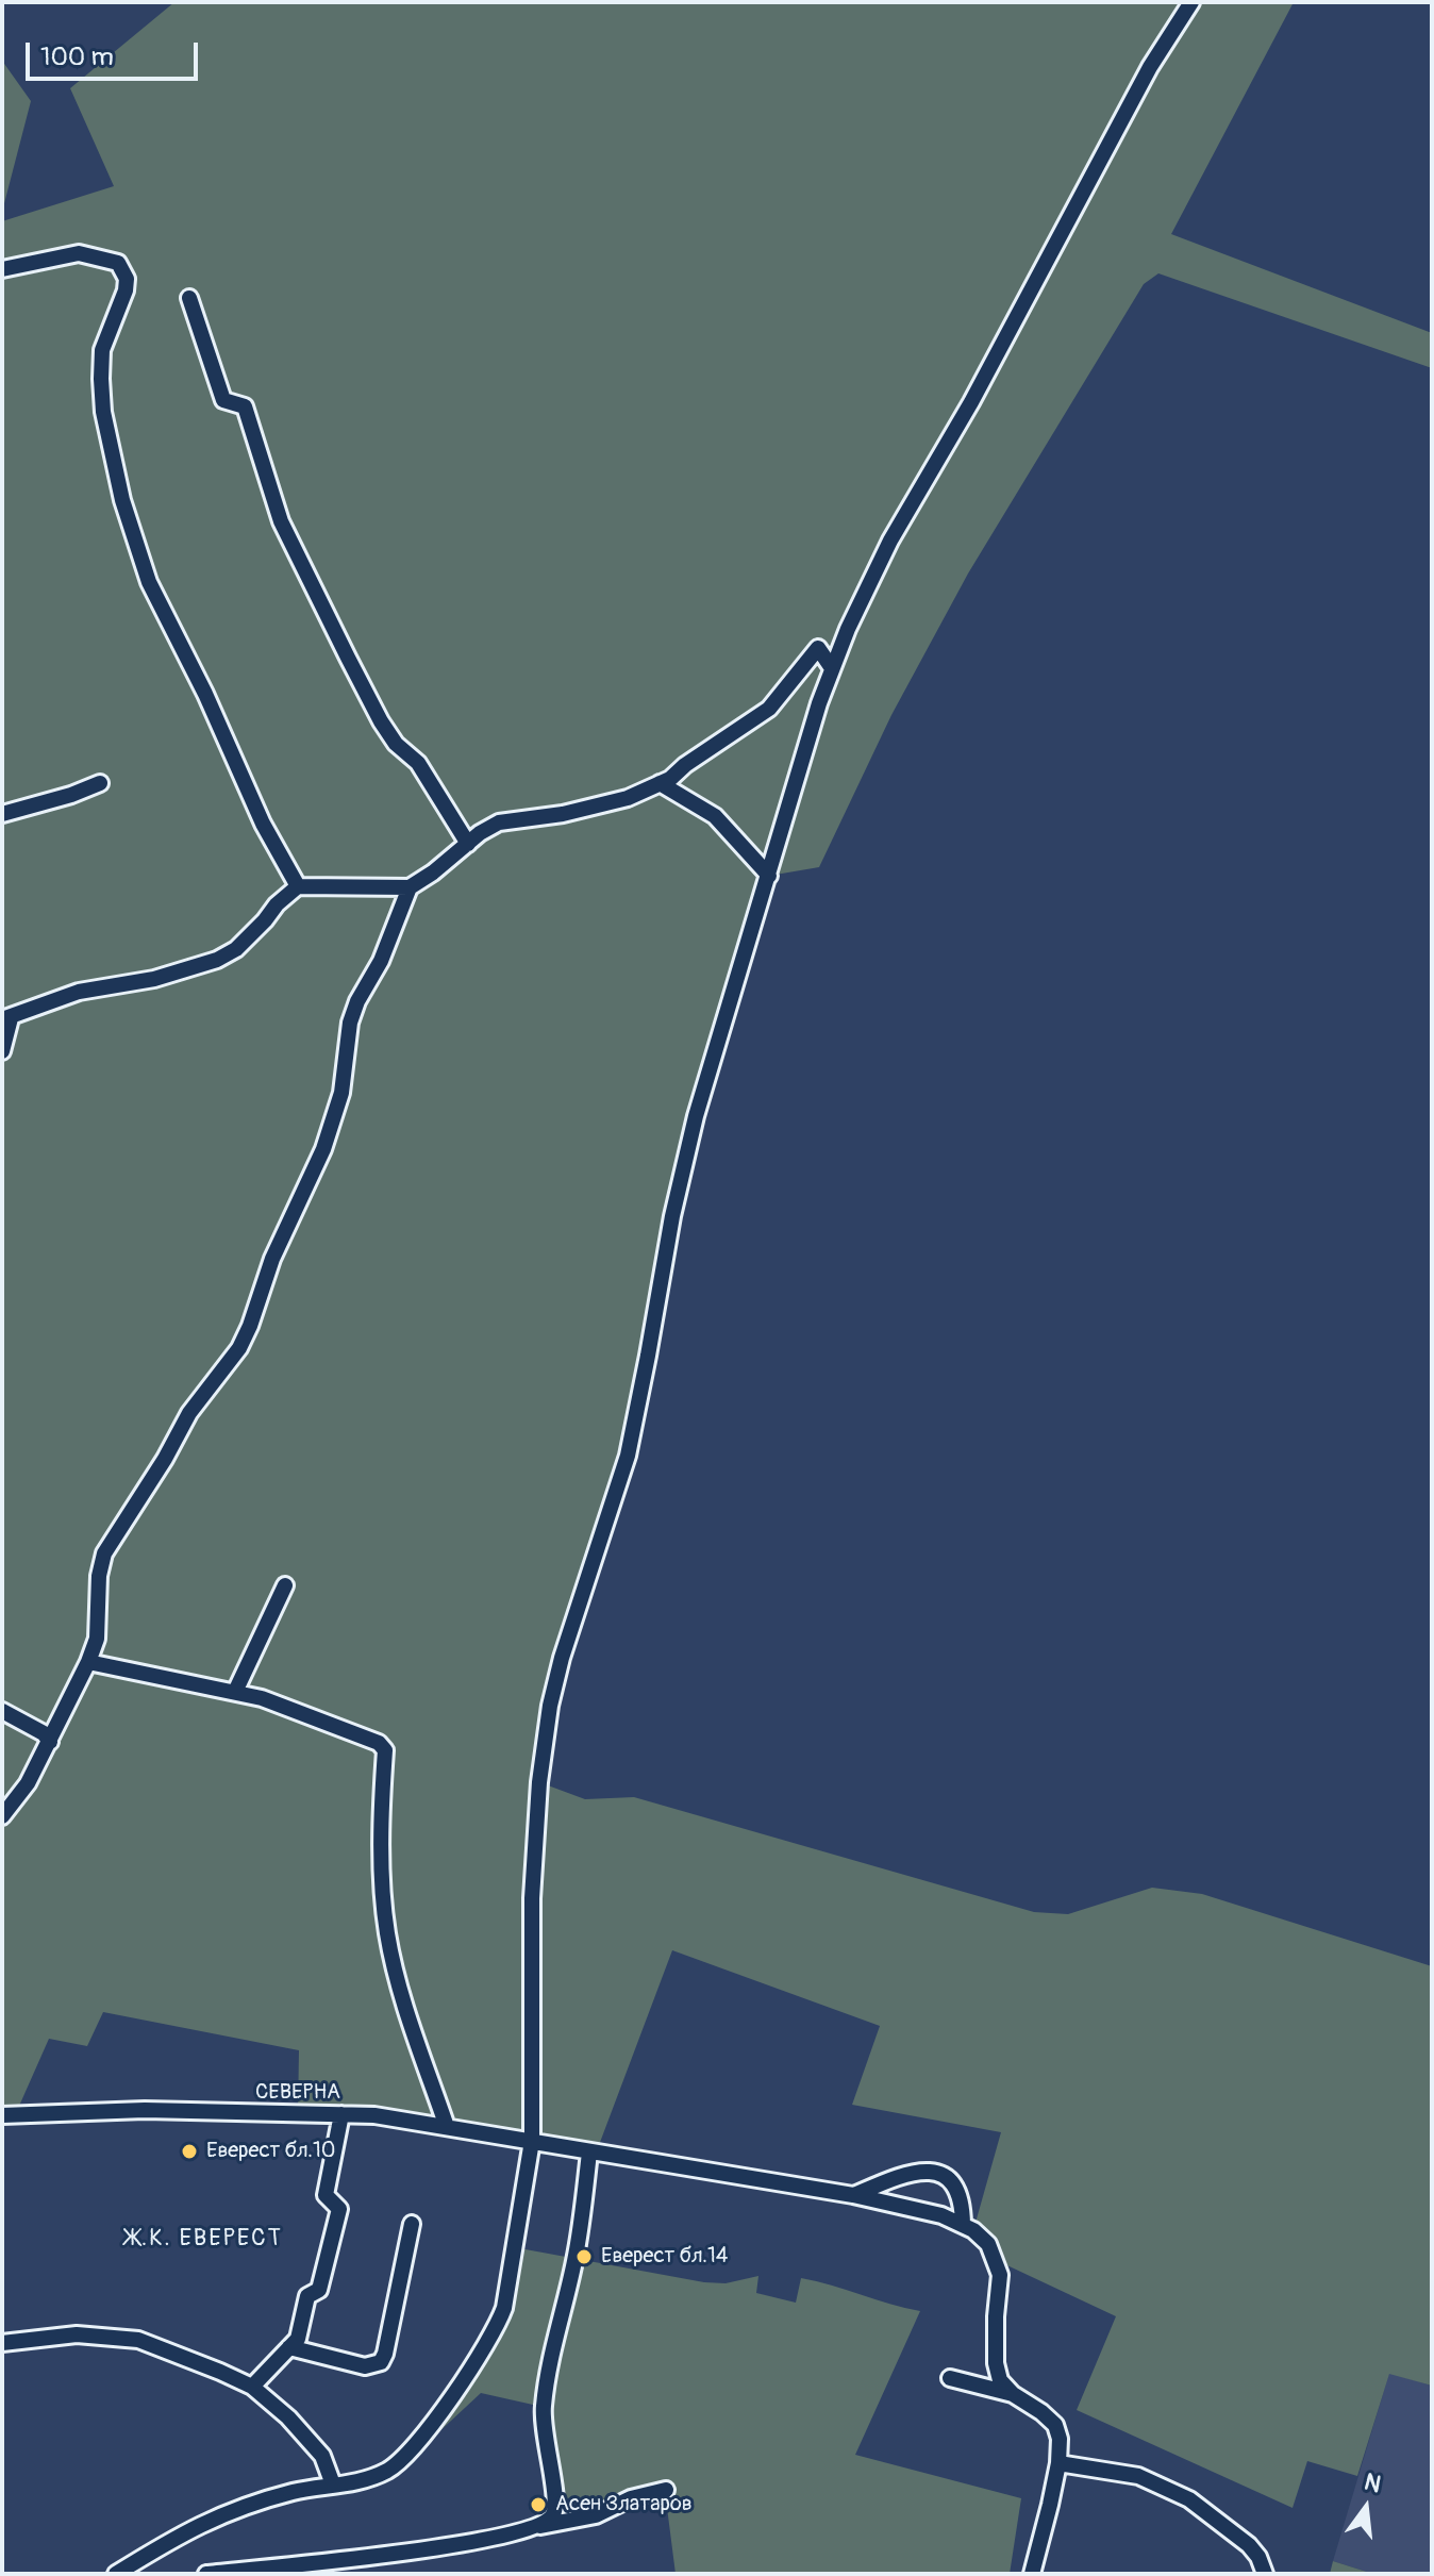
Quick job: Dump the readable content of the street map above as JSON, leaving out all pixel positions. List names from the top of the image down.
{
  "streets": {
    "street": ["СЕВЕРНА"]
  },
  "districts": ["Ж.К. ЕВЕРЕСТ"],
  "places": ["Еверест бл.10", "Еверест бл.14", "Асен Златаров"],
  "scale_bar": "100 m",
  "north": "top"
}
